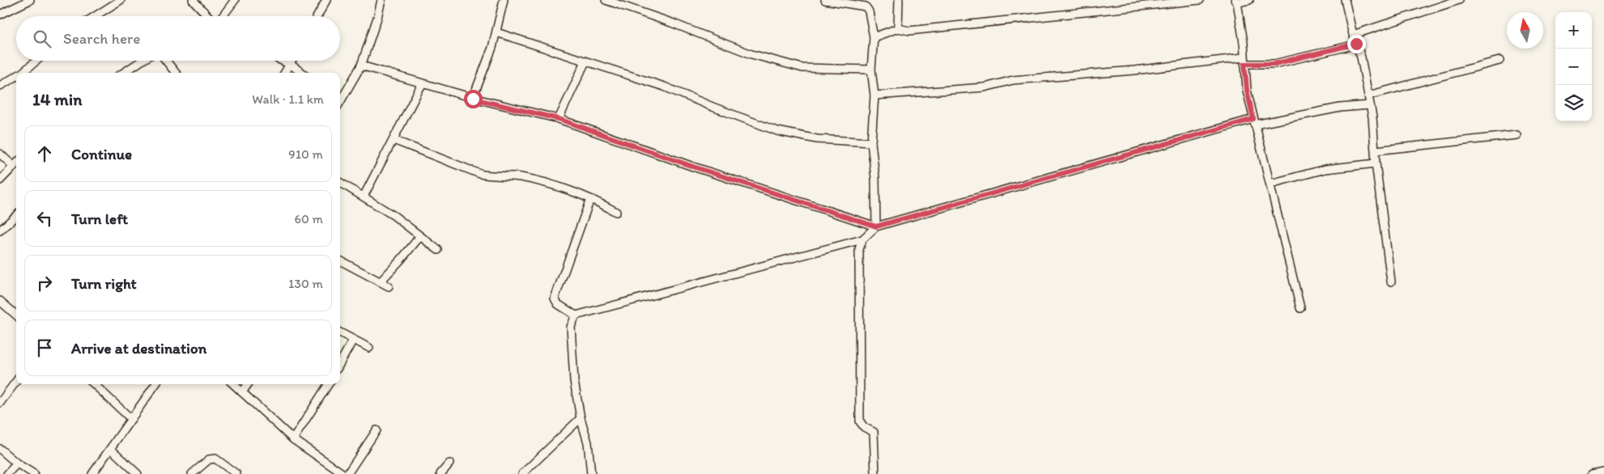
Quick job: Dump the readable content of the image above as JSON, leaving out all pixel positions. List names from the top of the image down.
{
  "north": "top",
  "page": {
    "map_buttons": ["+", "−"],
    "search": "Search here",
    "heading": ["14 min", "Walk · 1.1 km"],
    "list": [
      ["Continue", "910 m"],
      ["Turn left", "60 m"],
      ["Turn right", "130 m"],
      "Arrive at destination"
    ]
  }
}
